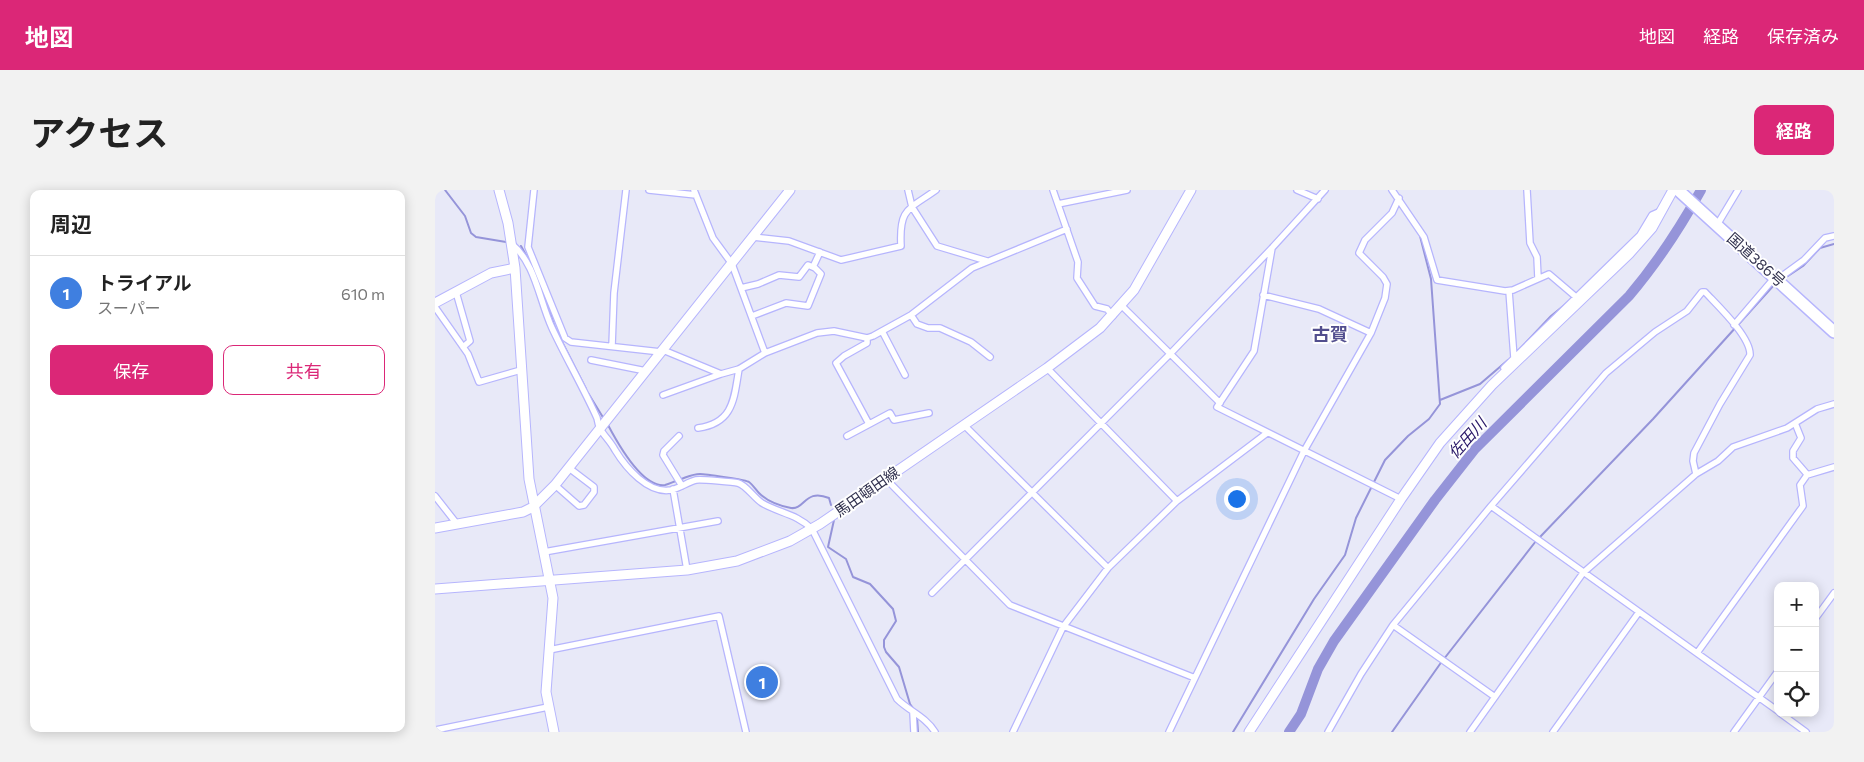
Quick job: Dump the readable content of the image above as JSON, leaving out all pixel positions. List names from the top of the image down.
{
  "streets": {
    "highway": ["国道386号"],
    "street": ["馬田頓田線"]
  },
  "districts": ["古賀"],
  "water": ["佐田川"],
  "page": {
    "header": "地図",
    "nav": ["地図", "経路", "保存済み"],
    "title": "アクセス",
    "buttons": [
      "経路",
      ["保存", "共有"]
    ],
    "heading": "周辺",
    "list": [
      {
        "mark": "1",
        "name": "トライアル",
        "note": "スーパー",
        "value": "610 m"
      }
    ],
    "map_buttons": ["+", "−"],
    "pins": "1"
  }
}
